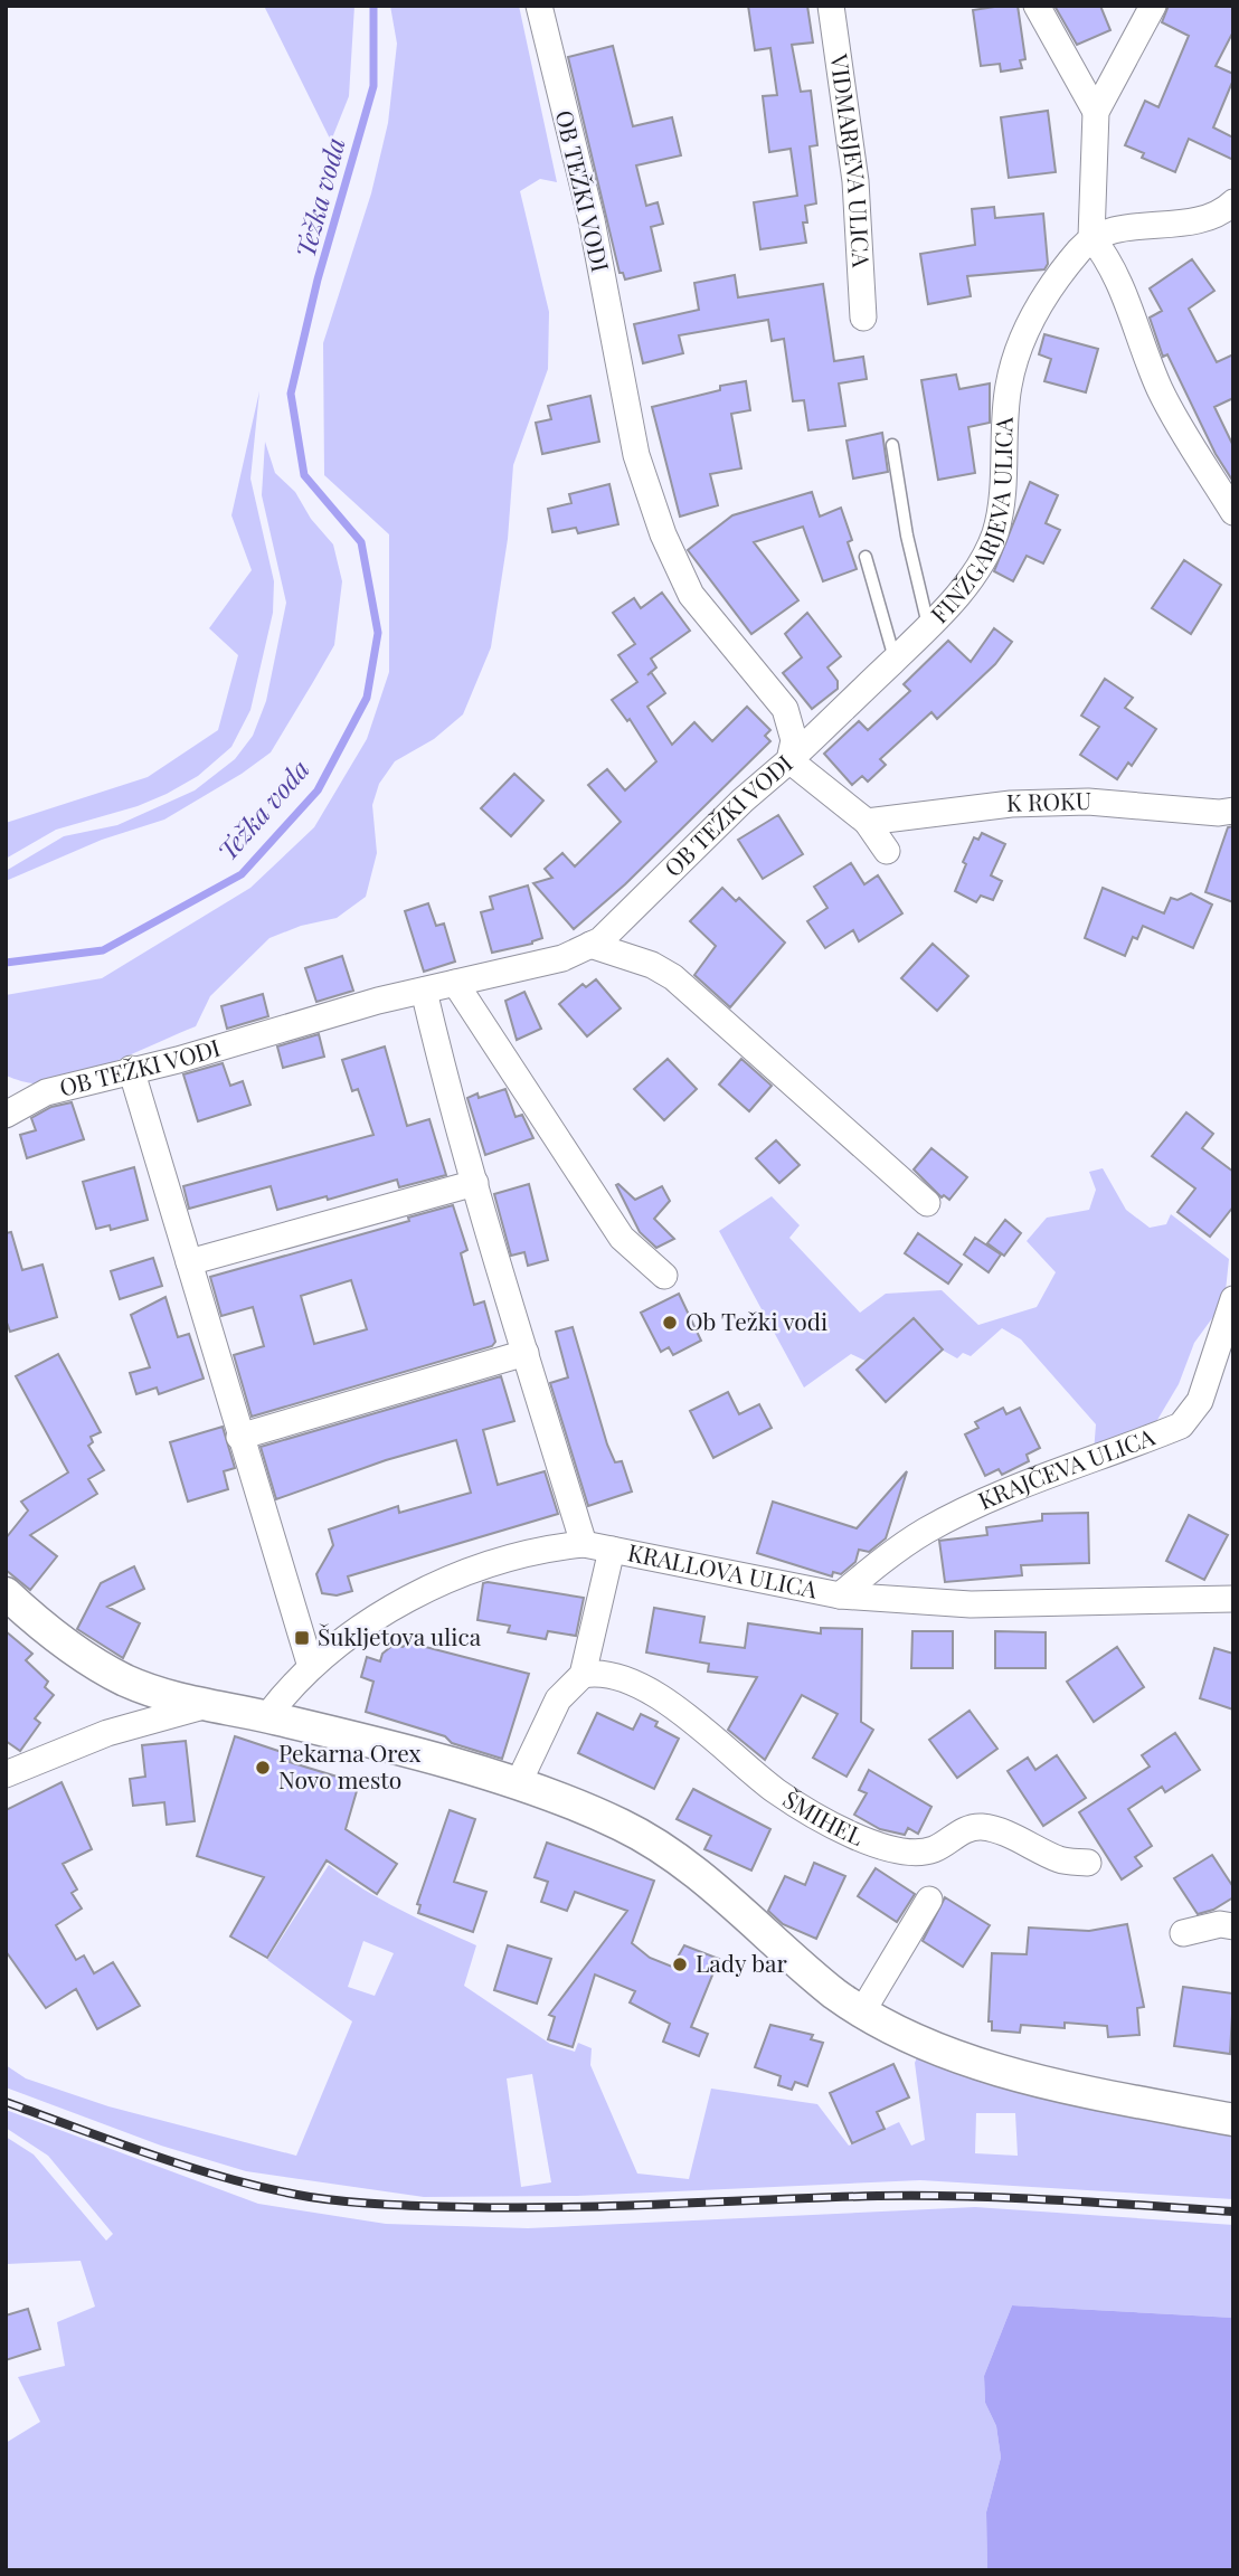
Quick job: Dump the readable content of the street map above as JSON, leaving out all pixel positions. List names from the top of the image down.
{
  "streets": {
    "street": [
      "VIDMARJEVA ULICA",
      "OB TEŽKI VODI",
      "FINŽGARJEVA ULICA",
      "K ROKU",
      "KRAJČEVA ULICA",
      "KRALLOVA ULICA",
      "ŠMIHEL"
    ]
  },
  "crossings": [
    ["OB TEŽKI VODI", "FINŽGARJEVA ULICA"],
    ["KRAJČEVA ULICA", "KRALLOVA ULICA"]
  ],
  "water": ["Težka voda"],
  "places": {
    "other": ["Ob Težki vodi", "Pekarna Orex Novo mesto", "Lady bar"],
    "transit": ["Šukljetova ulica"]
  }
}
